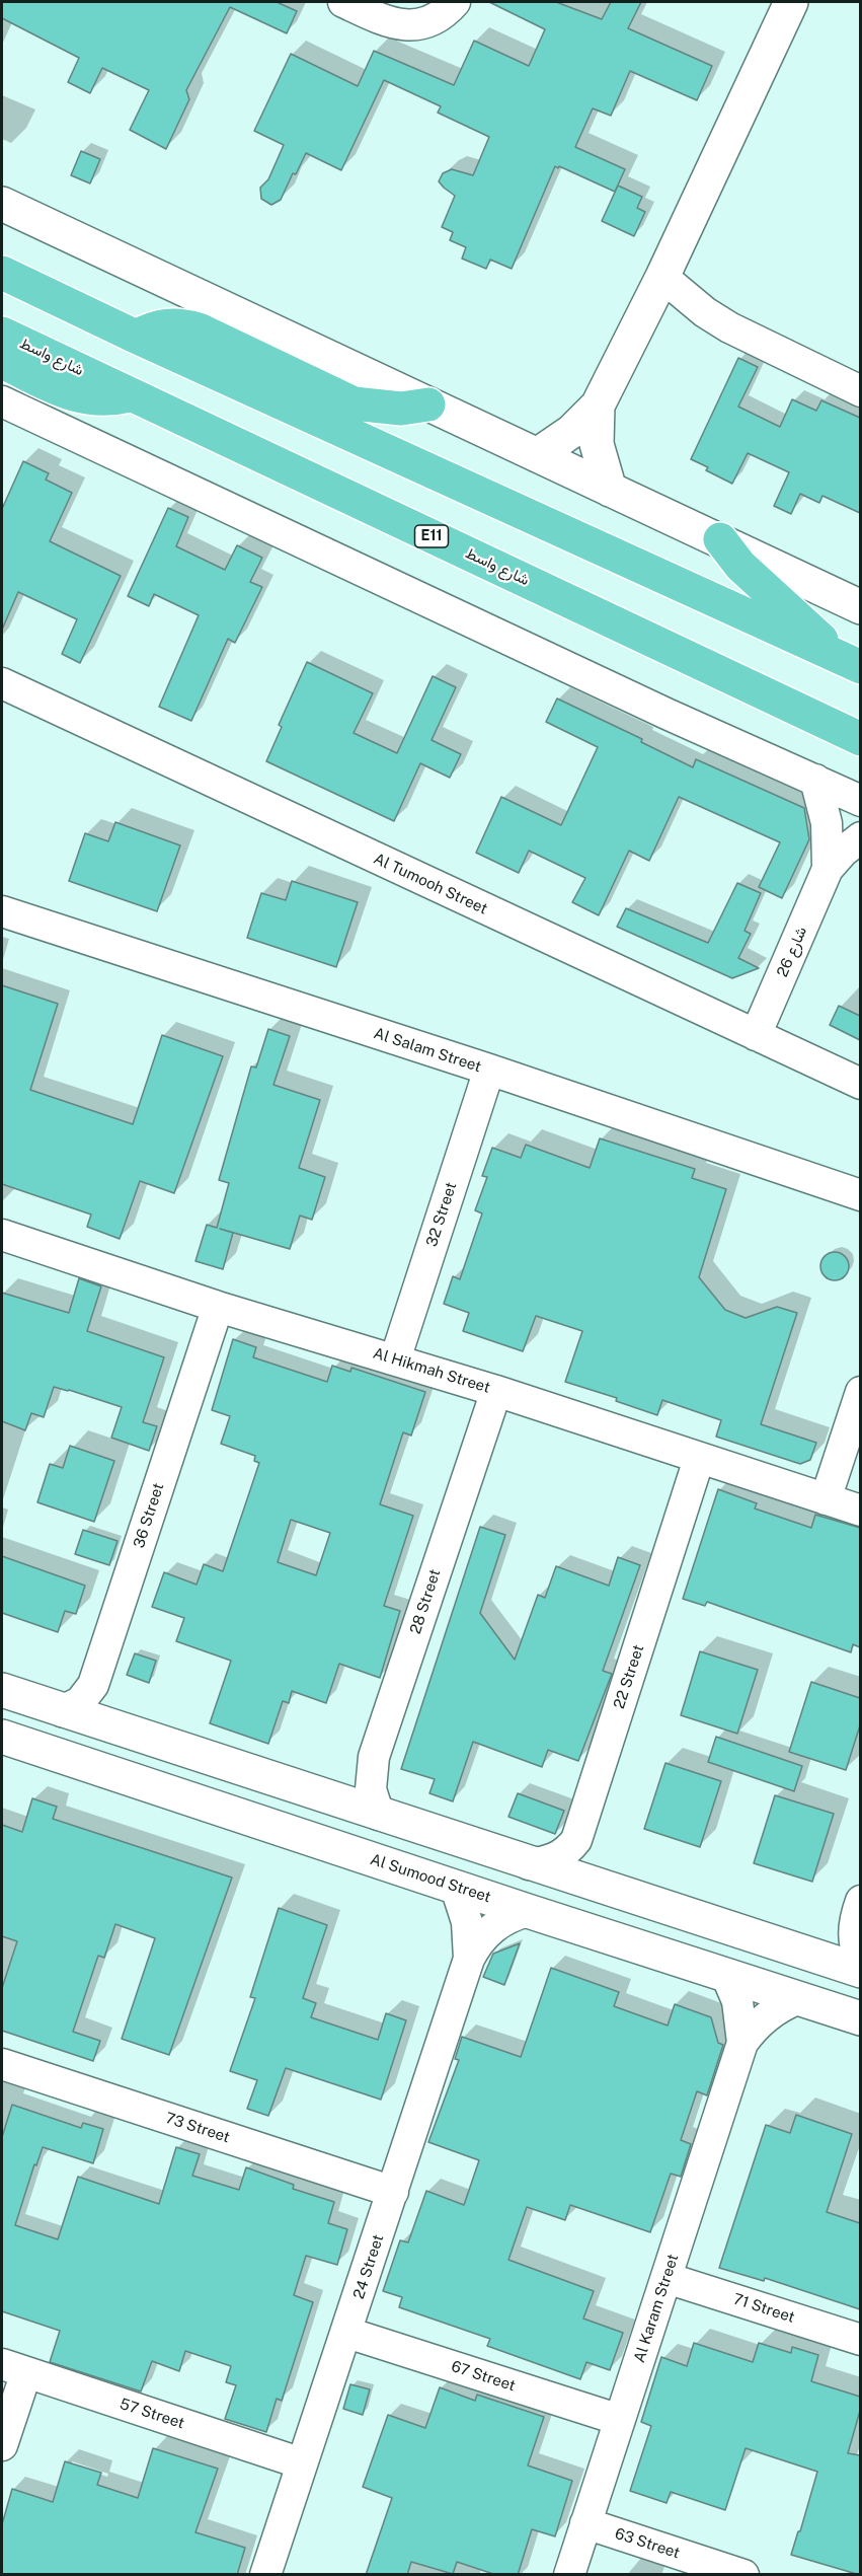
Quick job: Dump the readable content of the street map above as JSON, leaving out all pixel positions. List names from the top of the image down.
{
  "streets": {
    "highway": ["شارع واسط", "E11"],
    "street": [
      "Al Tumooh Street",
      "شارع 26",
      "Al Salam Street",
      "32 Street",
      "Al Hikmah Street",
      "36 Street",
      "28 Street",
      "22 Street",
      "Al Sumood Street",
      "73 Street",
      "24 Street",
      "Al Karam Street",
      "71 Street",
      "67 Street",
      "57 Street",
      "63 Street"
    ]
  },
  "crossings": [
    ["Al Tumooh Street", "شارع 26"],
    ["Al Salam Street", "32 Street"],
    ["32 Street", "Al Hikmah Street"],
    ["Al Hikmah Street", "36 Street"],
    ["Al Hikmah Street", "28 Street"],
    ["Al Hikmah Street", "22 Street"],
    ["Al Sumood Street", "24 Street"],
    ["Al Sumood Street", "Al Karam Street"],
    ["73 Street", "24 Street"],
    ["24 Street", "67 Street"],
    ["24 Street", "57 Street"],
    ["Al Karam Street", "71 Street"],
    ["Al Karam Street", "67 Street"],
    ["Al Karam Street", "63 Street"]
  ]
}
